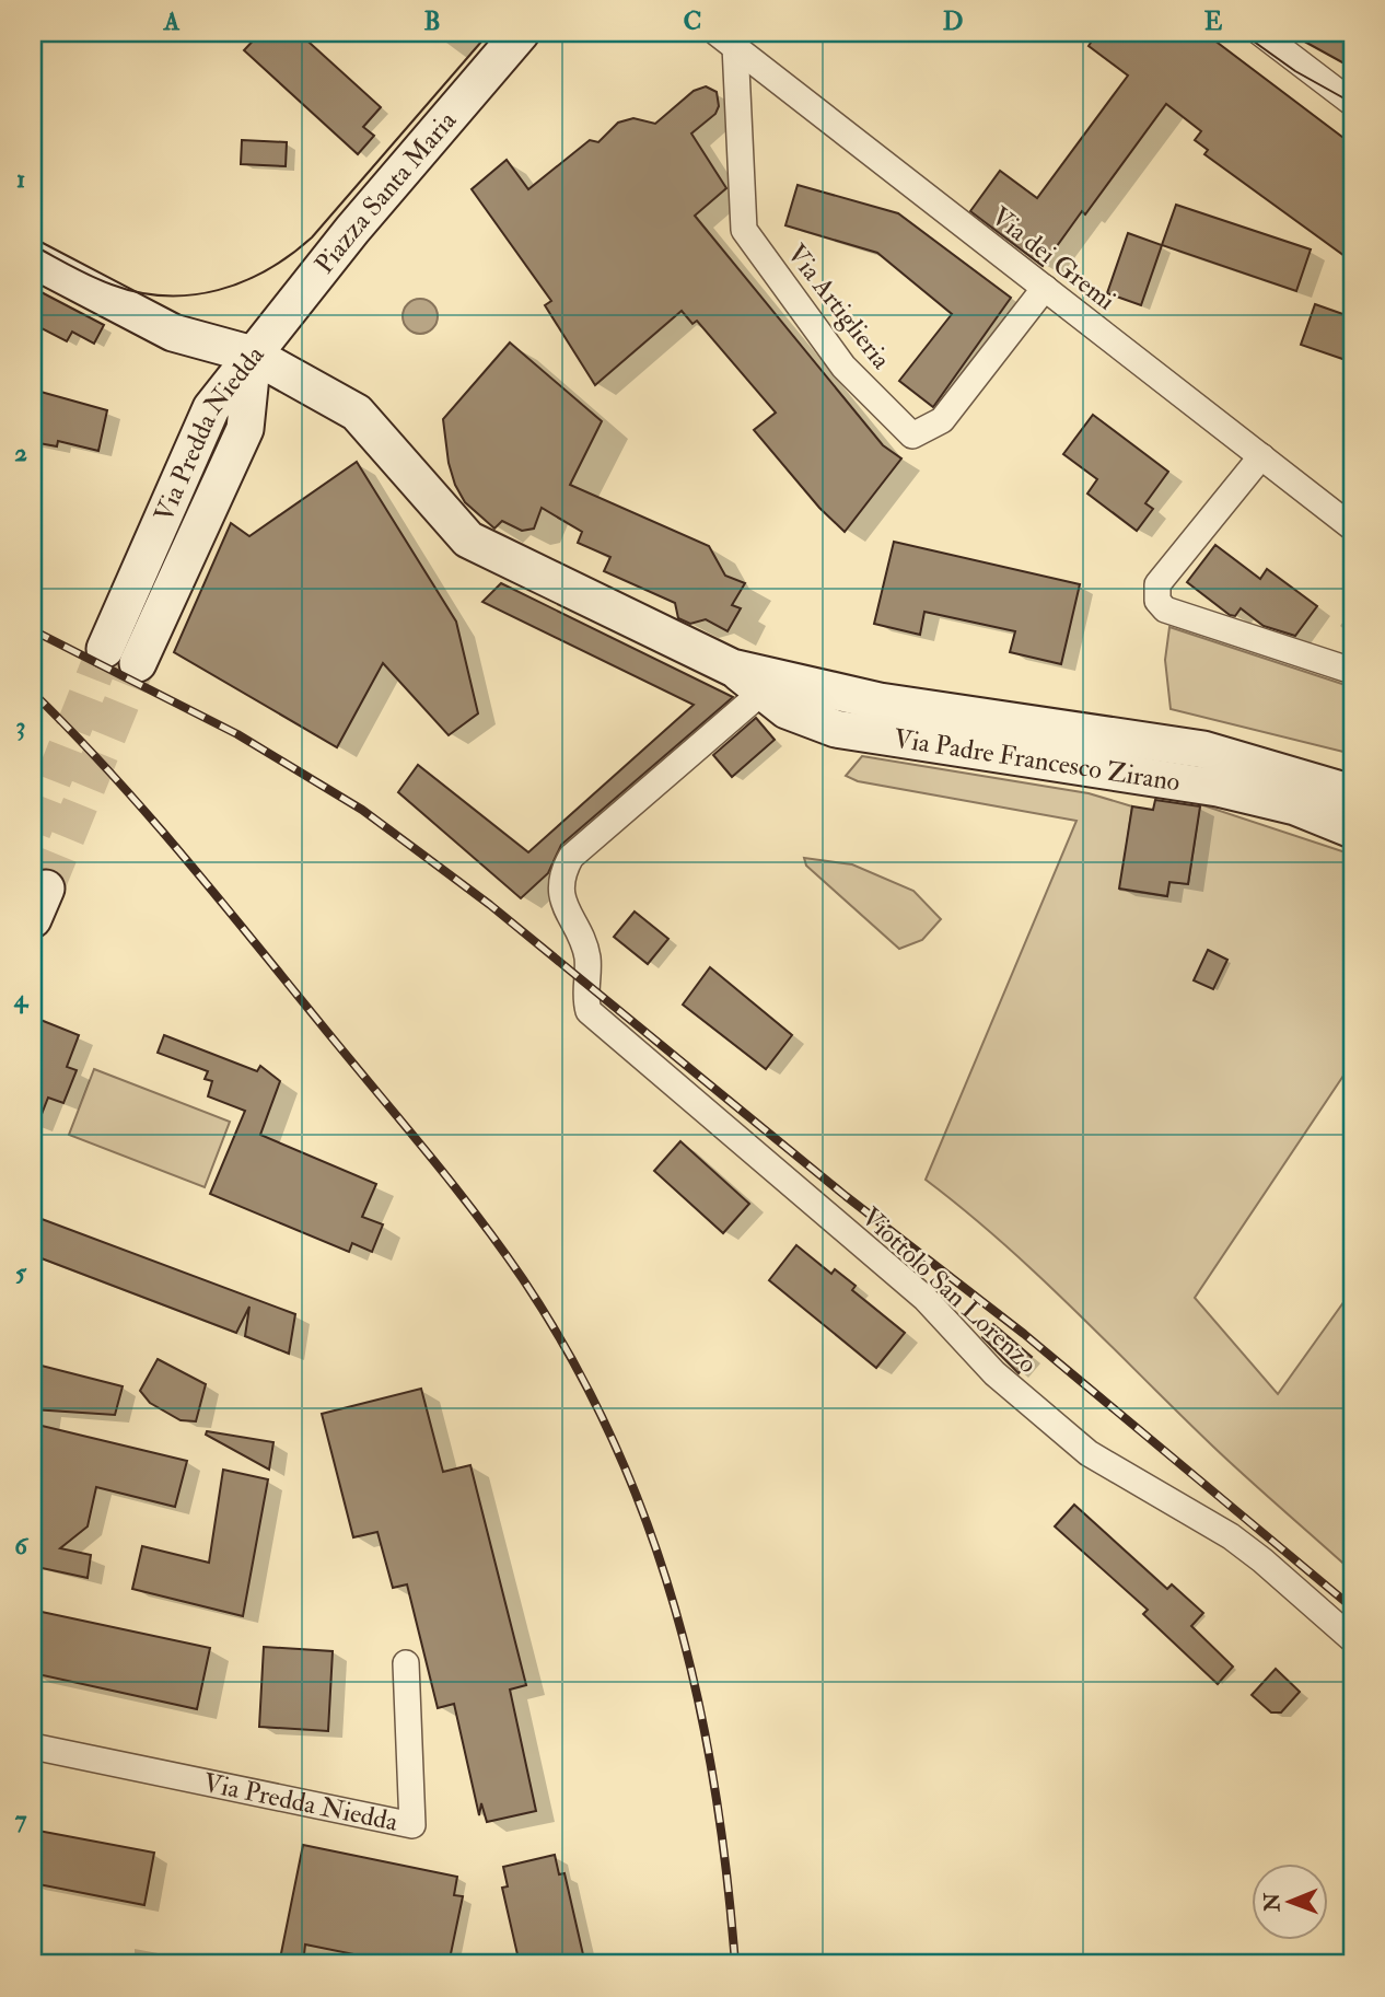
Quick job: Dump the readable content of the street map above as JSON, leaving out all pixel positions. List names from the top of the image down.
{
  "streets": {
    "main road": ["Piazza Santa Maria", "Via Predda Niedda", "Via Padre Francesco Zirano"],
    "street": ["Via dei Gremi", "Via Artiglieria", "Viottolo San Lorenzo"]
  },
  "crossings": [
    ["Piazza Santa Maria", "Via Predda Niedda"],
    ["Piazza Santa Maria", "Via Padre Francesco Zirano"],
    ["Via dei Gremi", "Via Artiglieria"],
    ["Via Predda Niedda", "Via Padre Francesco Zirano"],
    ["Via Padre Francesco Zirano", "Viottolo San Lorenzo"]
  ],
  "north": "left",
  "grid": {
    "columns": [
      "A",
      "B",
      "C",
      "D",
      "E"
    ],
    "rows": [
      "1",
      "2",
      "3",
      "4",
      "5",
      "6",
      "7"
    ]
  }
}
